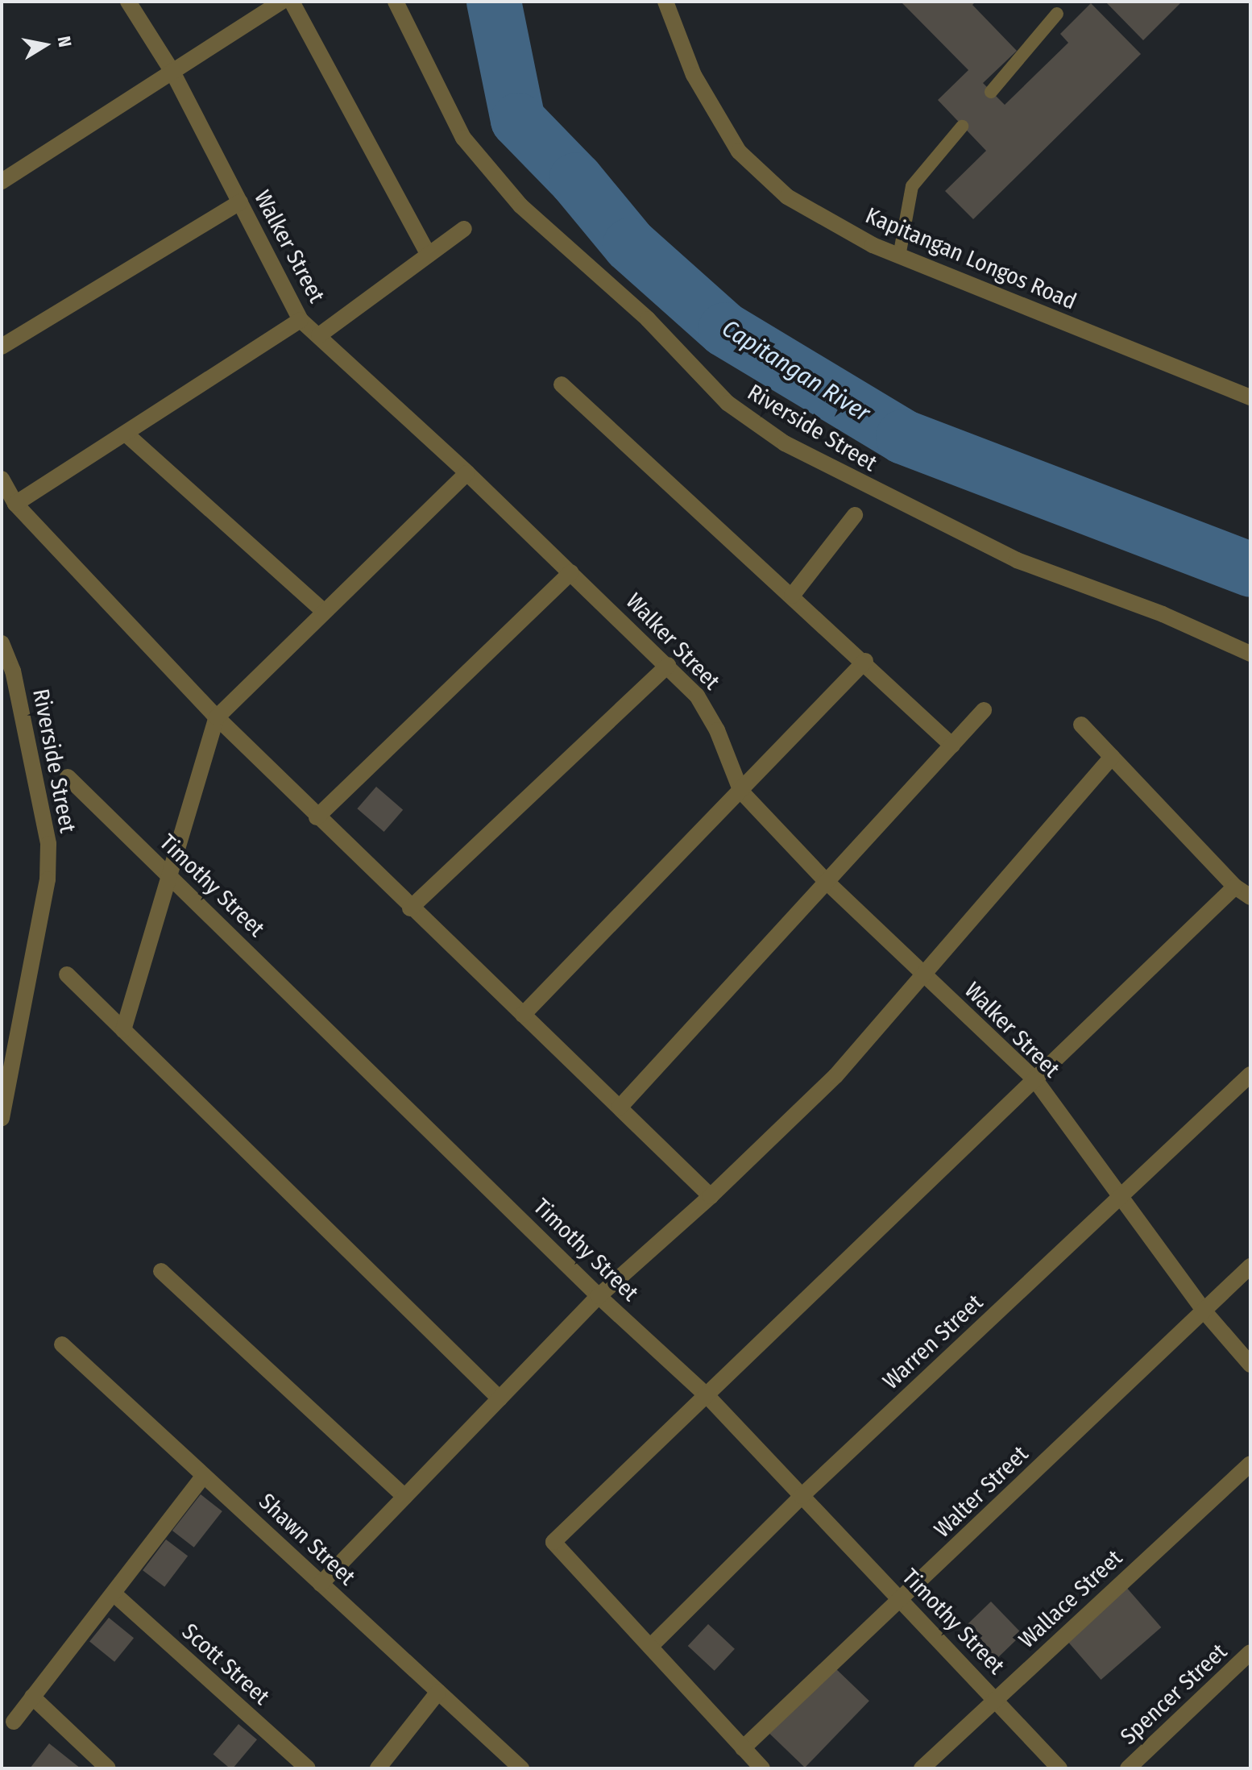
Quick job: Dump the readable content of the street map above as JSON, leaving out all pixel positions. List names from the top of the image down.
{
  "streets": {
    "street": [
      "Walker Street",
      "Kapitangan Longos Road",
      "Riverside Street",
      "Timothy Street",
      "Warren Street",
      "Walter Street",
      "Shawn Street",
      "Wallace Street",
      "Scott Street",
      "Spencer Street"
    ]
  },
  "crossings": [
    ["Walker Street", "Warren Street"],
    ["Walker Street", "Walter Street"],
    ["Timothy Street", "Warren Street"],
    ["Timothy Street", "Walter Street"],
    ["Timothy Street", "Wallace Street"]
  ],
  "water": ["Capitangan River"],
  "north": "right"
}
